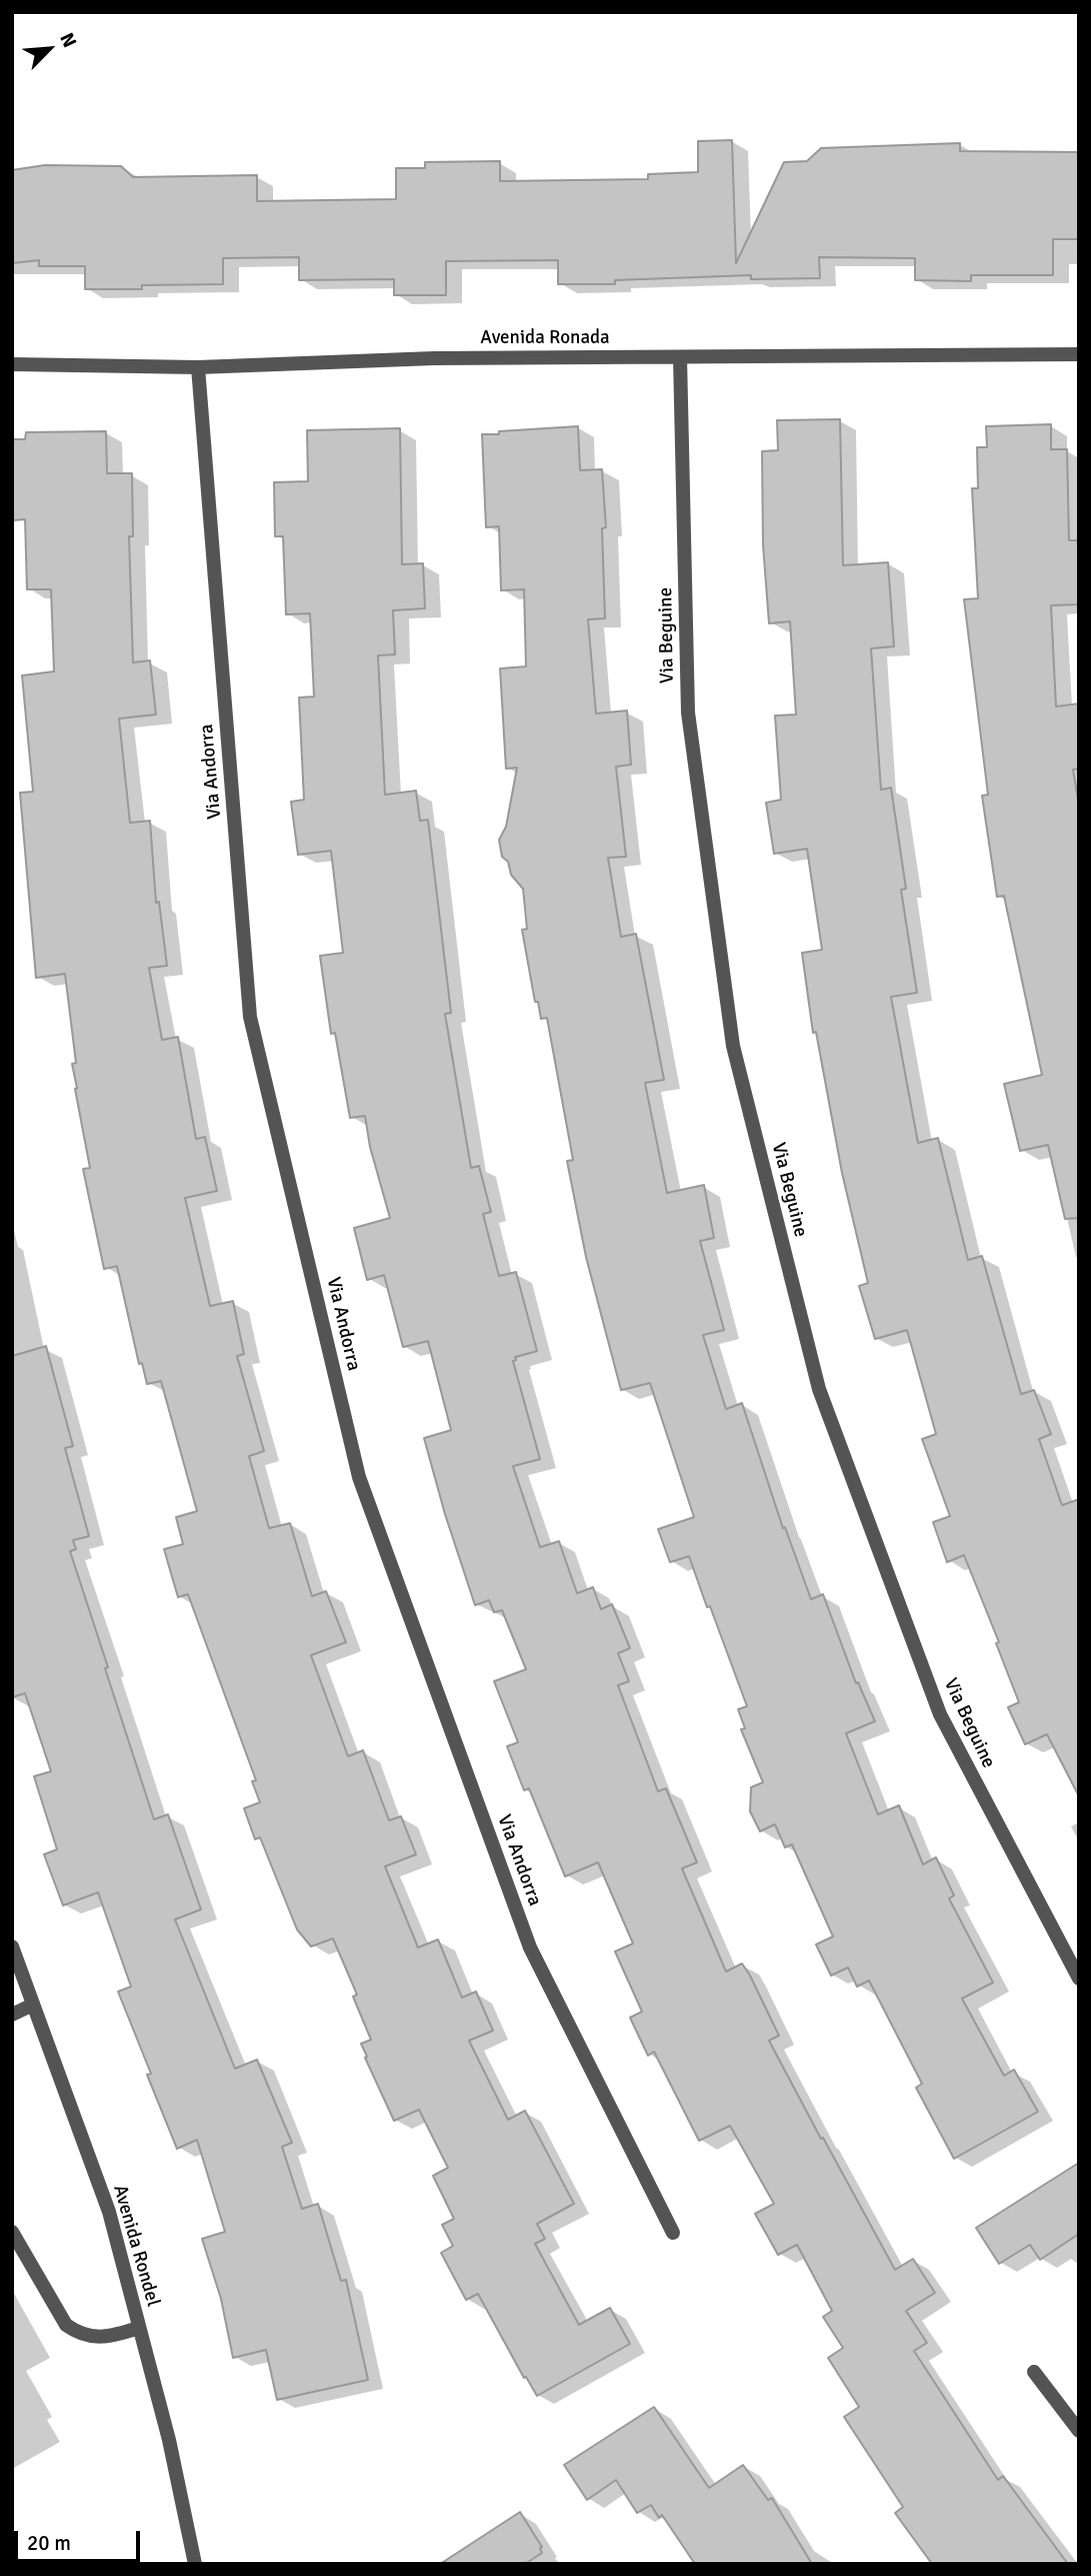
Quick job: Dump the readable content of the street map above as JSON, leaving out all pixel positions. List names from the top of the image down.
{
  "streets": {
    "street": [
      "Avenida Ronada",
      "Via Beguine",
      "Via Andorra",
      "Avenida Rondel"
    ]
  },
  "crossings": [
    ["Avenida Ronada", "Via Beguine"],
    ["Avenida Ronada", "Via Andorra"]
  ],
  "scale_bar": "20 m",
  "north": "top right"
}
